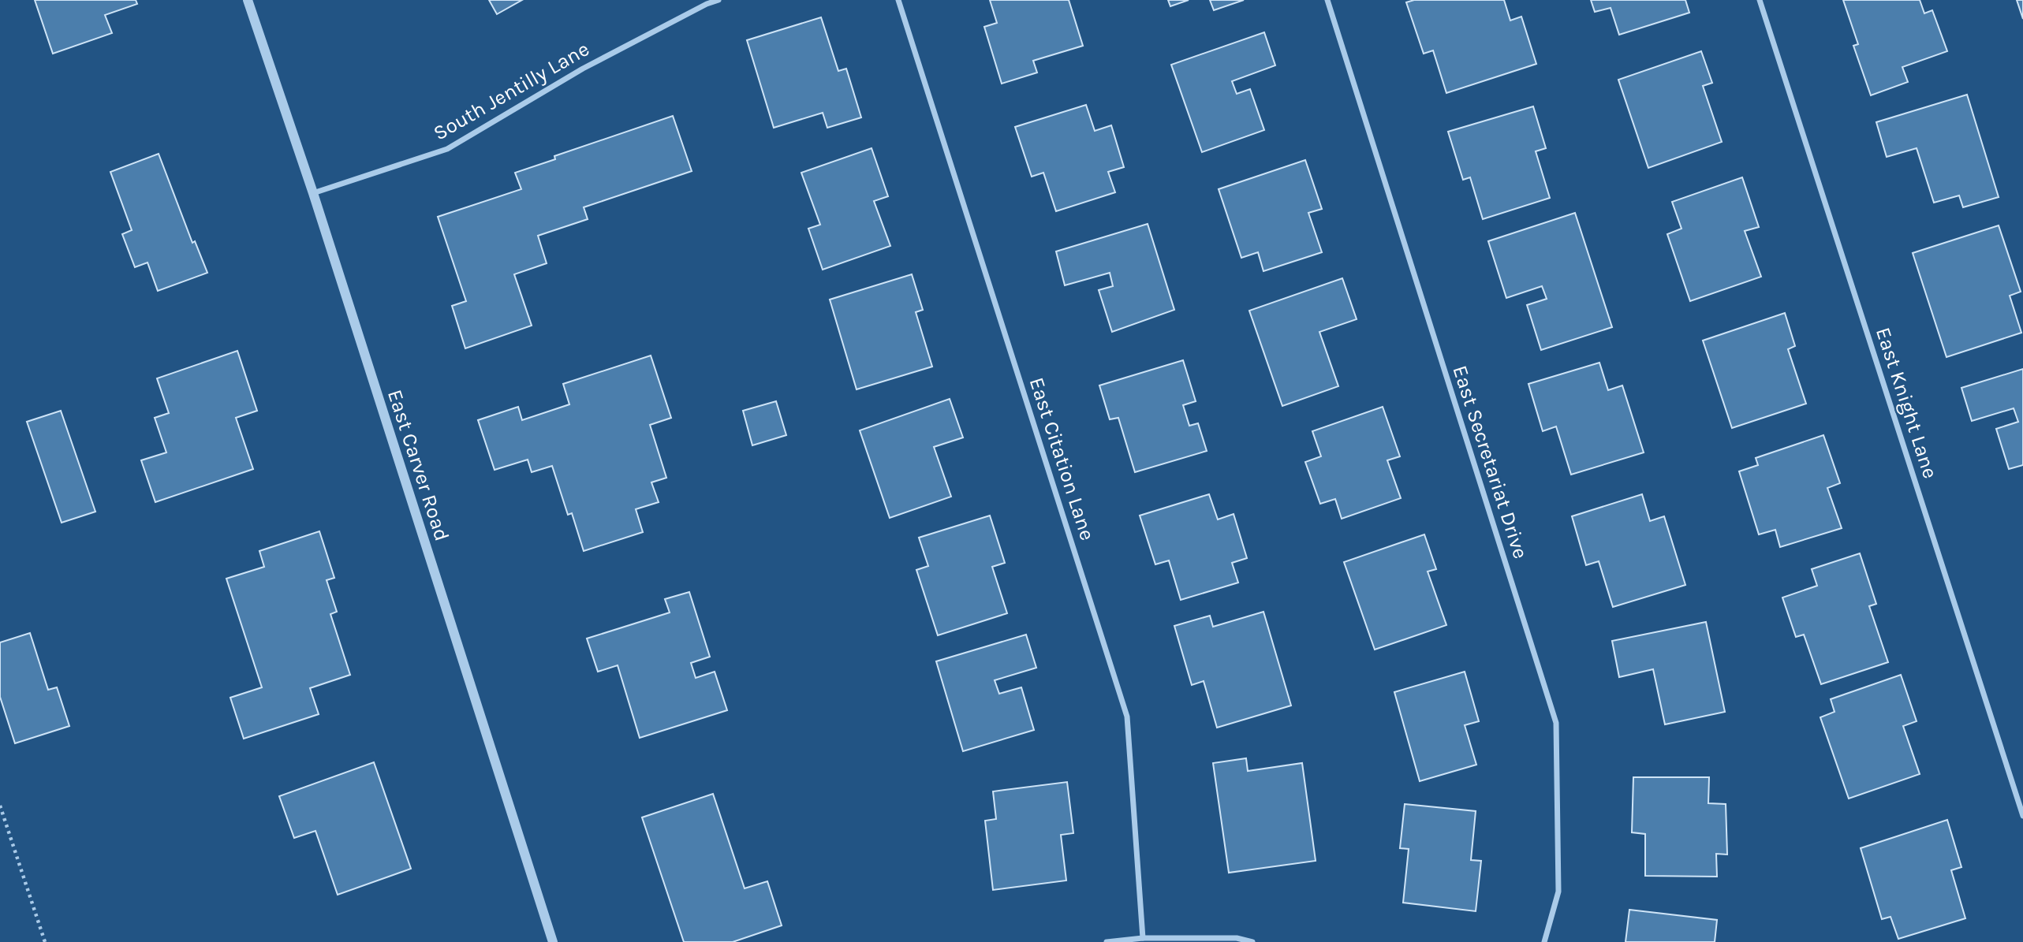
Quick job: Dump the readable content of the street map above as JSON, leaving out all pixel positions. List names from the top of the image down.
{
  "streets": {
    "street": [
      "South Jentilly Lane",
      "East Knight Lane",
      "East Citation Lane",
      "East Secretariat Drive",
      "East Carver Road"
    ]
  },
  "crossings": [
    ["South Jentilly Lane", "East Carver Road"]
  ]
}
